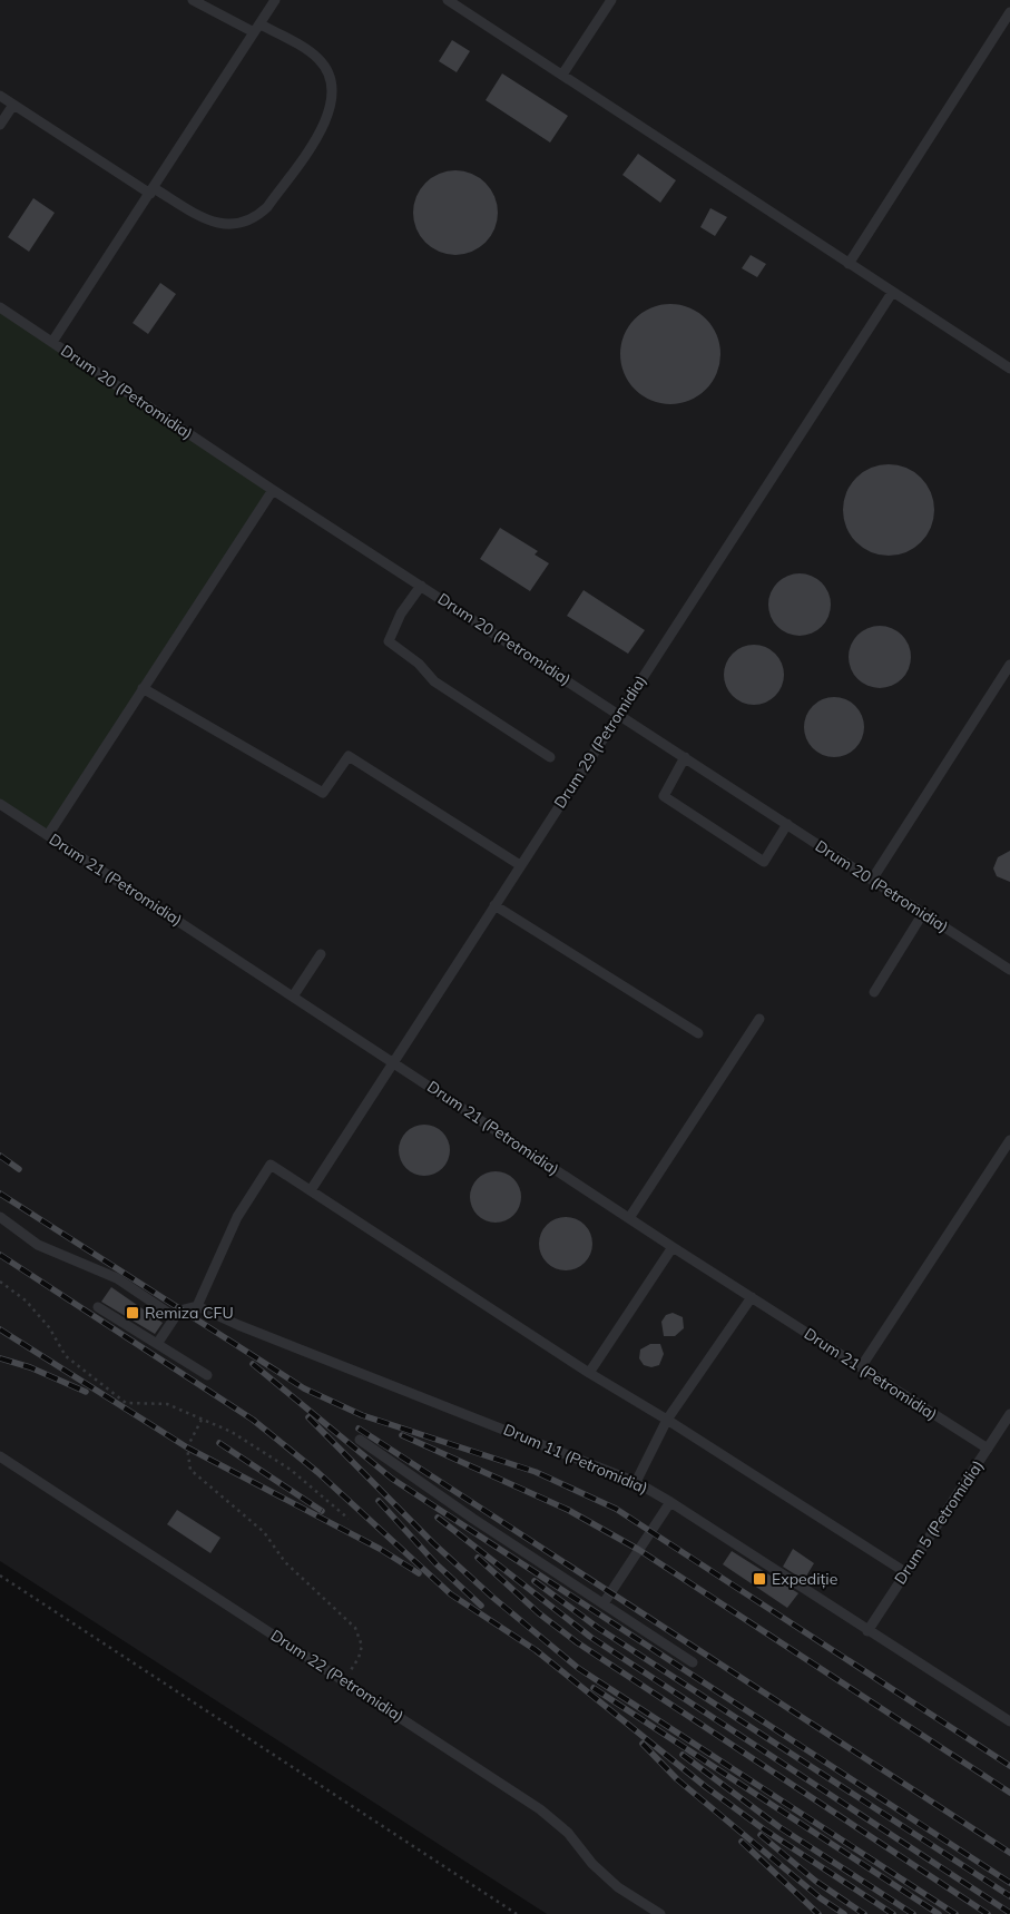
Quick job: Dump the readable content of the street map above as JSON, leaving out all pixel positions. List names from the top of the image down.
{
  "streets": {
    "lane": [
      "Drum 20 (Petromidia)",
      "Drum 29 (Petromidia)",
      "Drum 21 (Petromidia)",
      "Drum 11 (Petromidia)",
      "Drum 5 (Petromidia)",
      "Drum 22 (Petromidia)"
    ]
  },
  "crossings": [
    ["Drum 20 (Petromidia)", "Drum 29 (Petromidia)"],
    ["Drum 29 (Petromidia)", "Drum 21 (Petromidia)"],
    ["Drum 21 (Petromidia)", "Drum 5 (Petromidia)"],
    ["Drum 11 (Petromidia)", "Drum 5 (Petromidia)"]
  ],
  "places": {
    "transit": ["Remiza CFU", "Expediție"]
  }
}
